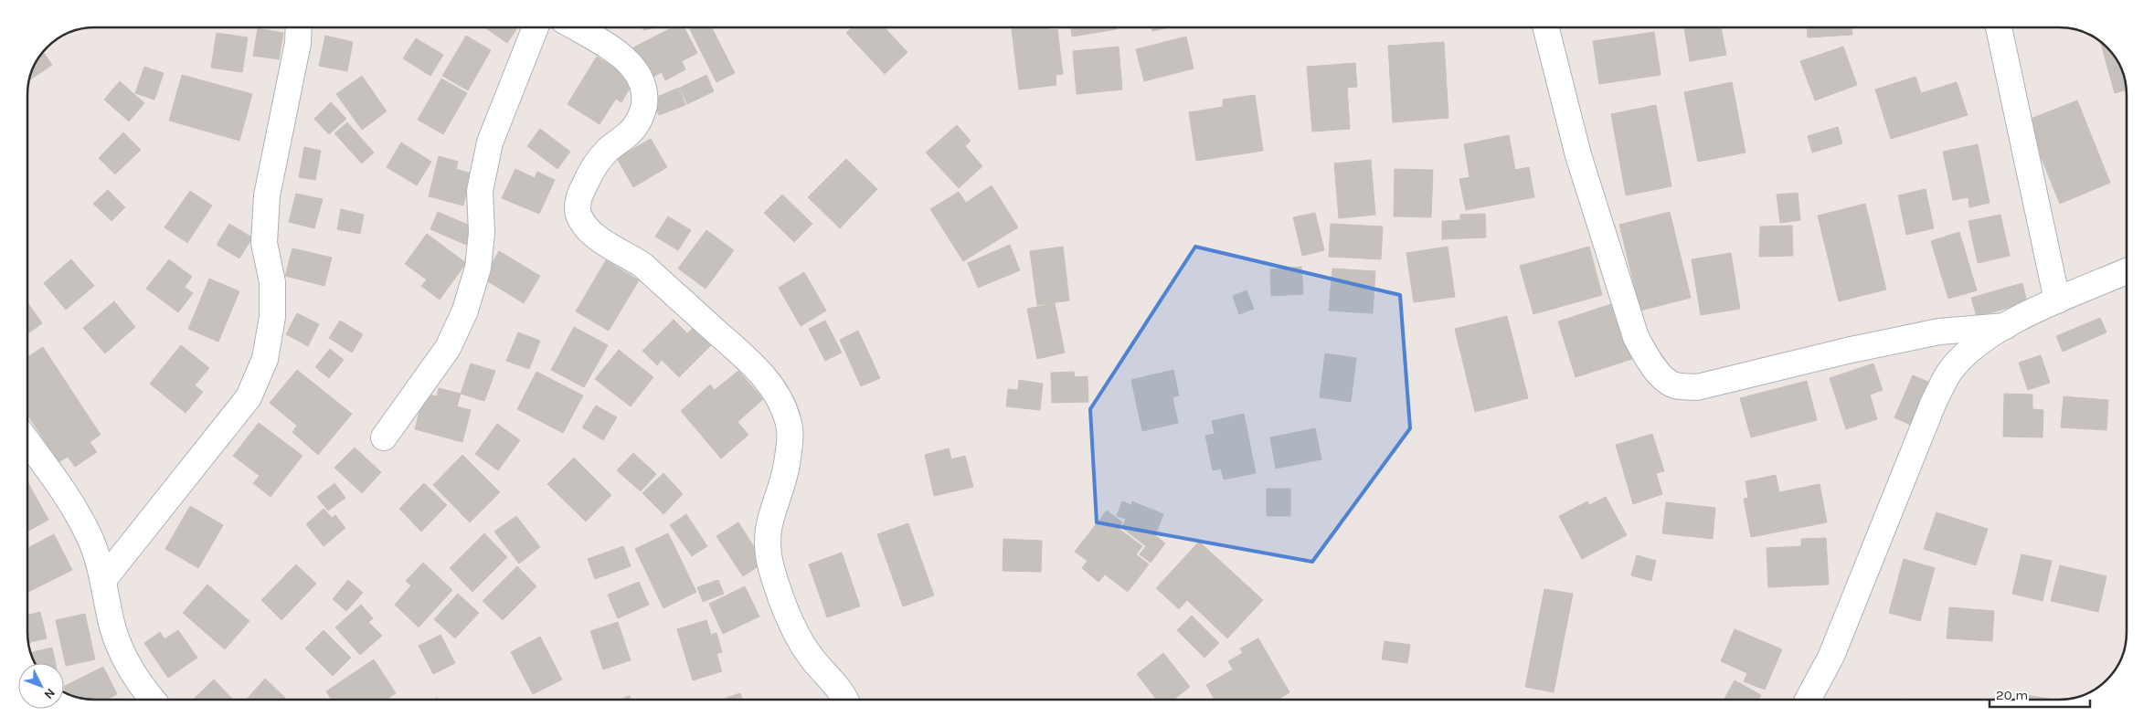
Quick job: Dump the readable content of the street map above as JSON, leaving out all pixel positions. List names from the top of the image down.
{
  "scale_bar": "20 m",
  "north": "bottom right"
}
